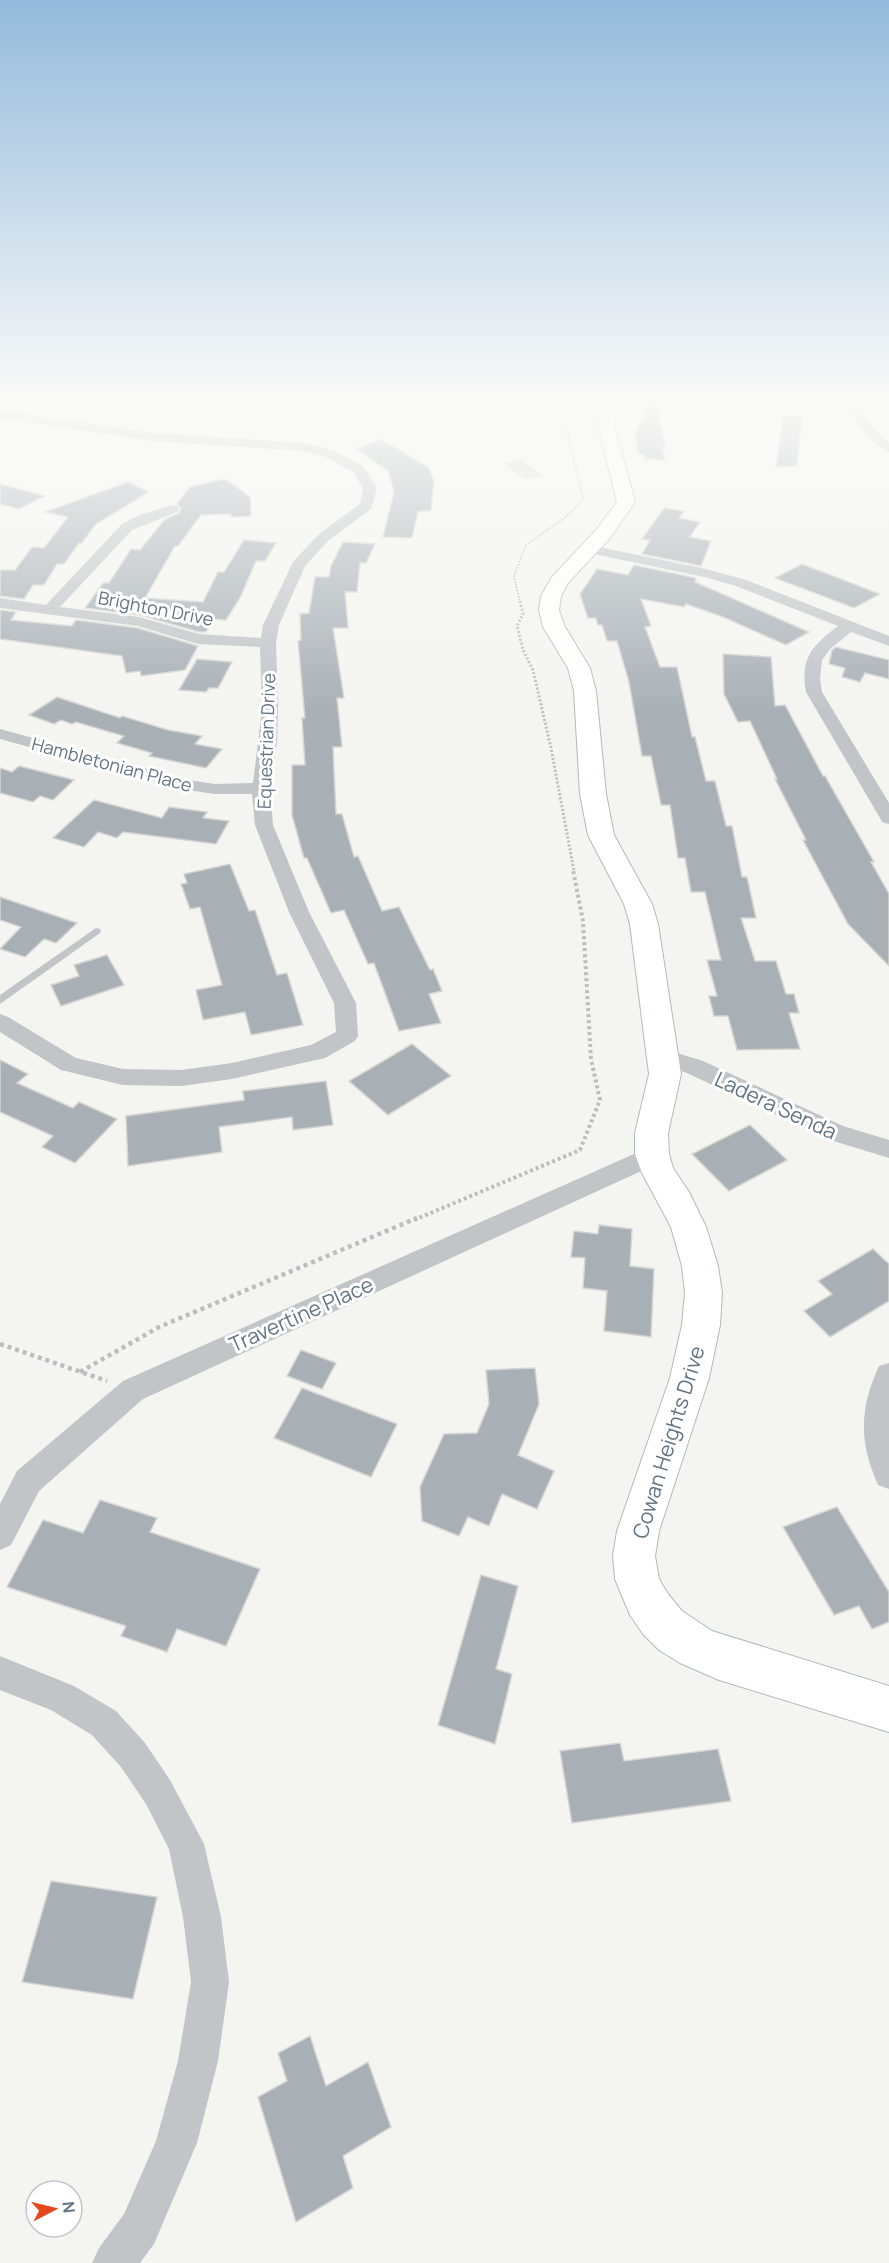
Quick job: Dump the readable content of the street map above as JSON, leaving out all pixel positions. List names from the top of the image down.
{
  "streets": {
    "street": [
      "Brighton Drive",
      "Equestrian Drive",
      "Hambletonian Place",
      "Ladera Senda",
      "Travertine Place",
      "Cowan Heights Drive"
    ]
  },
  "crossings": [
    ["Brighton Drive", "Equestrian Drive"],
    ["Equestrian Drive", "Hambletonian Place"],
    ["Ladera Senda", "Cowan Heights Drive"],
    ["Travertine Place", "Cowan Heights Drive"]
  ],
  "north": "right"
}
